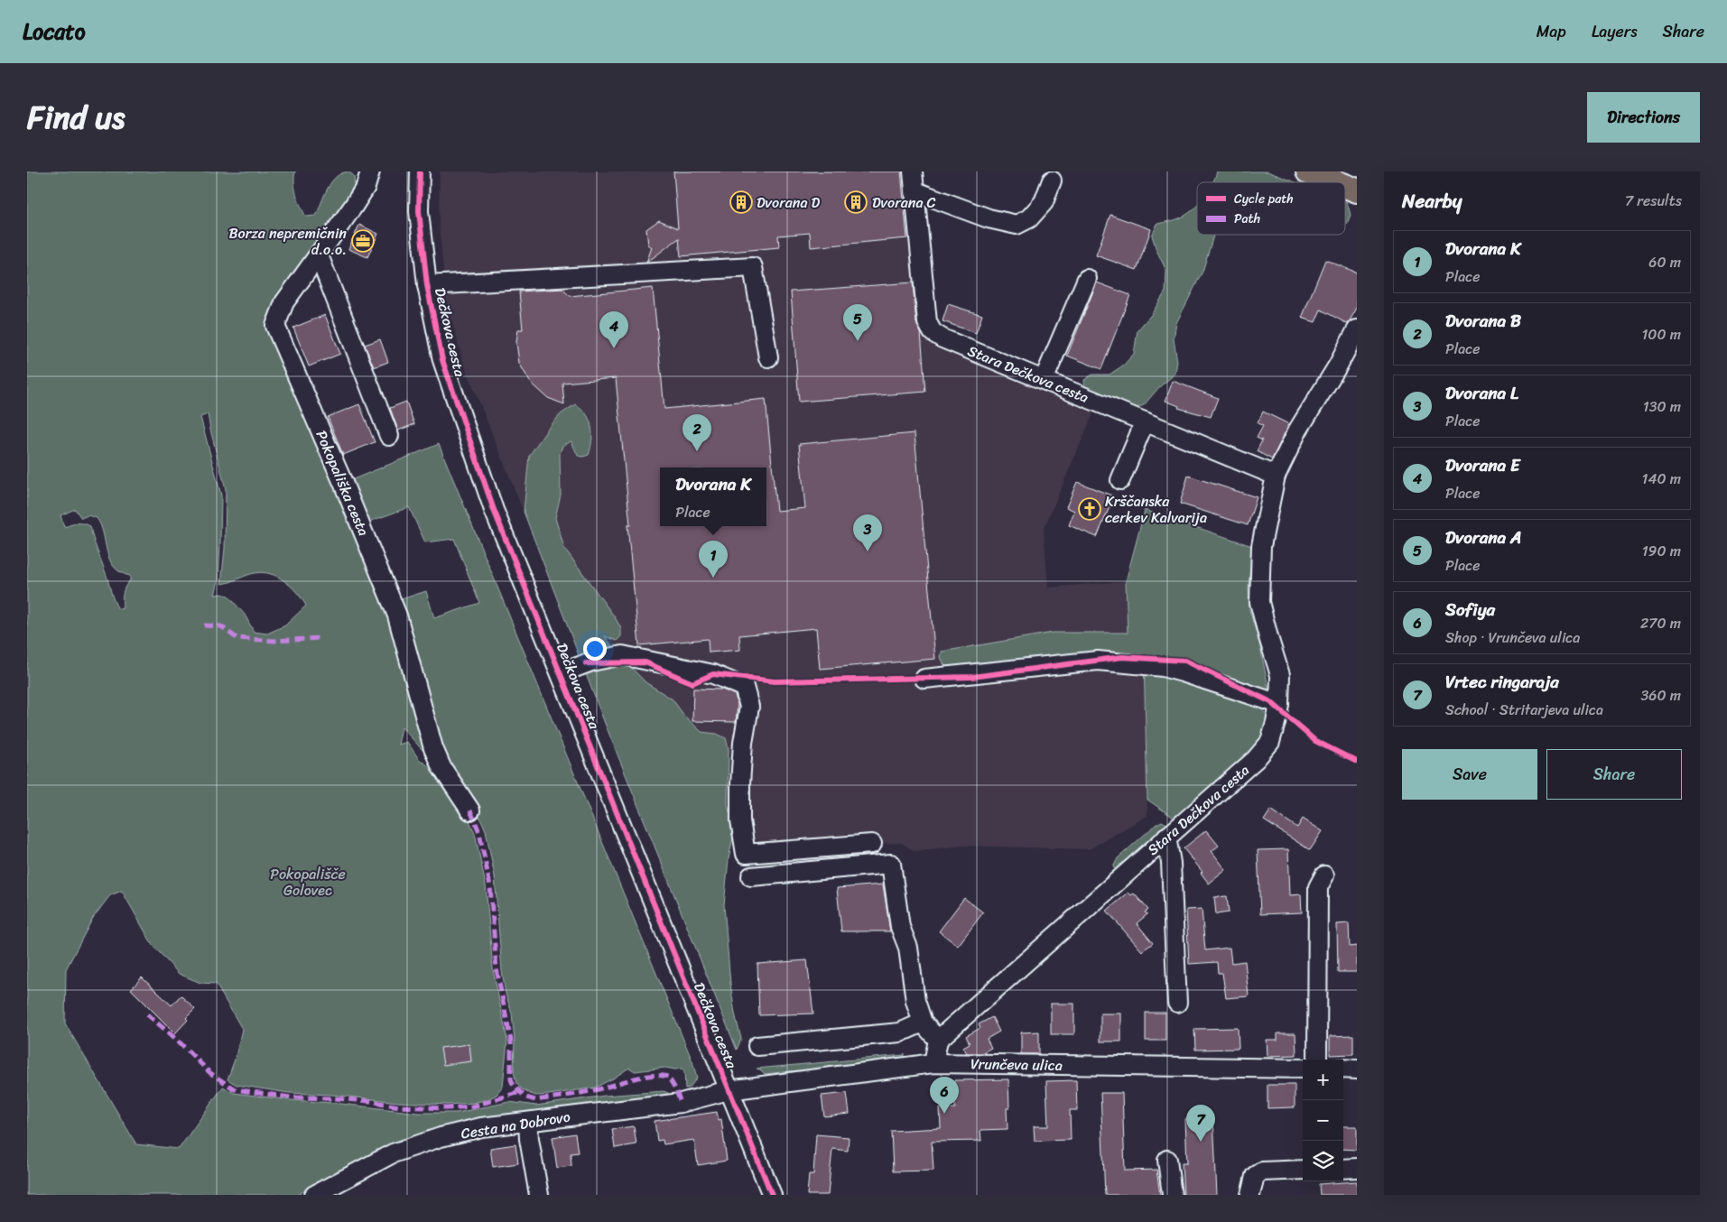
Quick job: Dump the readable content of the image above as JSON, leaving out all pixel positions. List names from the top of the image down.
{
  "streets": {
    "street": [
      "Dečkova cesta",
      "Stara Dečkova cesta",
      "Pokopališka cesta",
      "Vrunčeva ulica",
      "Cesta na Dobrovo"
    ]
  },
  "crossings": [
    ["Dečkova cesta", "Vrunčeva ulica"],
    ["Dečkova cesta", "Cesta na Dobrovo"],
    ["Vrunčeva ulica", "Cesta na Dobrovo"]
  ],
  "parks": ["Pokopališče Golovec"],
  "places": {
    "building": ["Dvorana D", "Dvorana C"],
    "office": ["Borza nepremičnin d.o.o."],
    "church": ["Krščanska cerkev Kalvarija"]
  },
  "legend": ["Cycle path", "Path"],
  "page": {
    "header": "Locato",
    "nav": ["Map", "Layers", "Share"],
    "title": "Find us",
    "buttons": [
      "Directions",
      ["Save", "Share"]
    ],
    "heading": ["Nearby", "7 results"],
    "list": [
      {
        "mark": "1",
        "name": "Dvorana K",
        "note": "Place",
        "value": "60 m"
      },
      {
        "mark": "2",
        "name": "Dvorana B",
        "note": "Place",
        "value": "100 m"
      },
      {
        "mark": "3",
        "name": "Dvorana L",
        "note": "Place",
        "value": "130 m"
      },
      {
        "mark": "4",
        "name": "Dvorana E",
        "note": "Place",
        "value": "140 m"
      },
      {
        "mark": "5",
        "name": "Dvorana A",
        "note": "Place",
        "value": "190 m"
      },
      {
        "mark": "6",
        "name": "Sofiya",
        "note": "Shop · Vrunčeva ulica",
        "value": "270 m"
      },
      {
        "mark": "7",
        "name": "Vrtec ringaraja",
        "note": "School · Stritarjeva ulica",
        "value": "360 m"
      }
    ],
    "pins": [
      "5",
      "4",
      "2",
      "3",
      "1",
      "6",
      "7"
    ],
    "popup": ["Dvorana K", "Place"],
    "map_buttons": ["+", "−"]
  }
}
